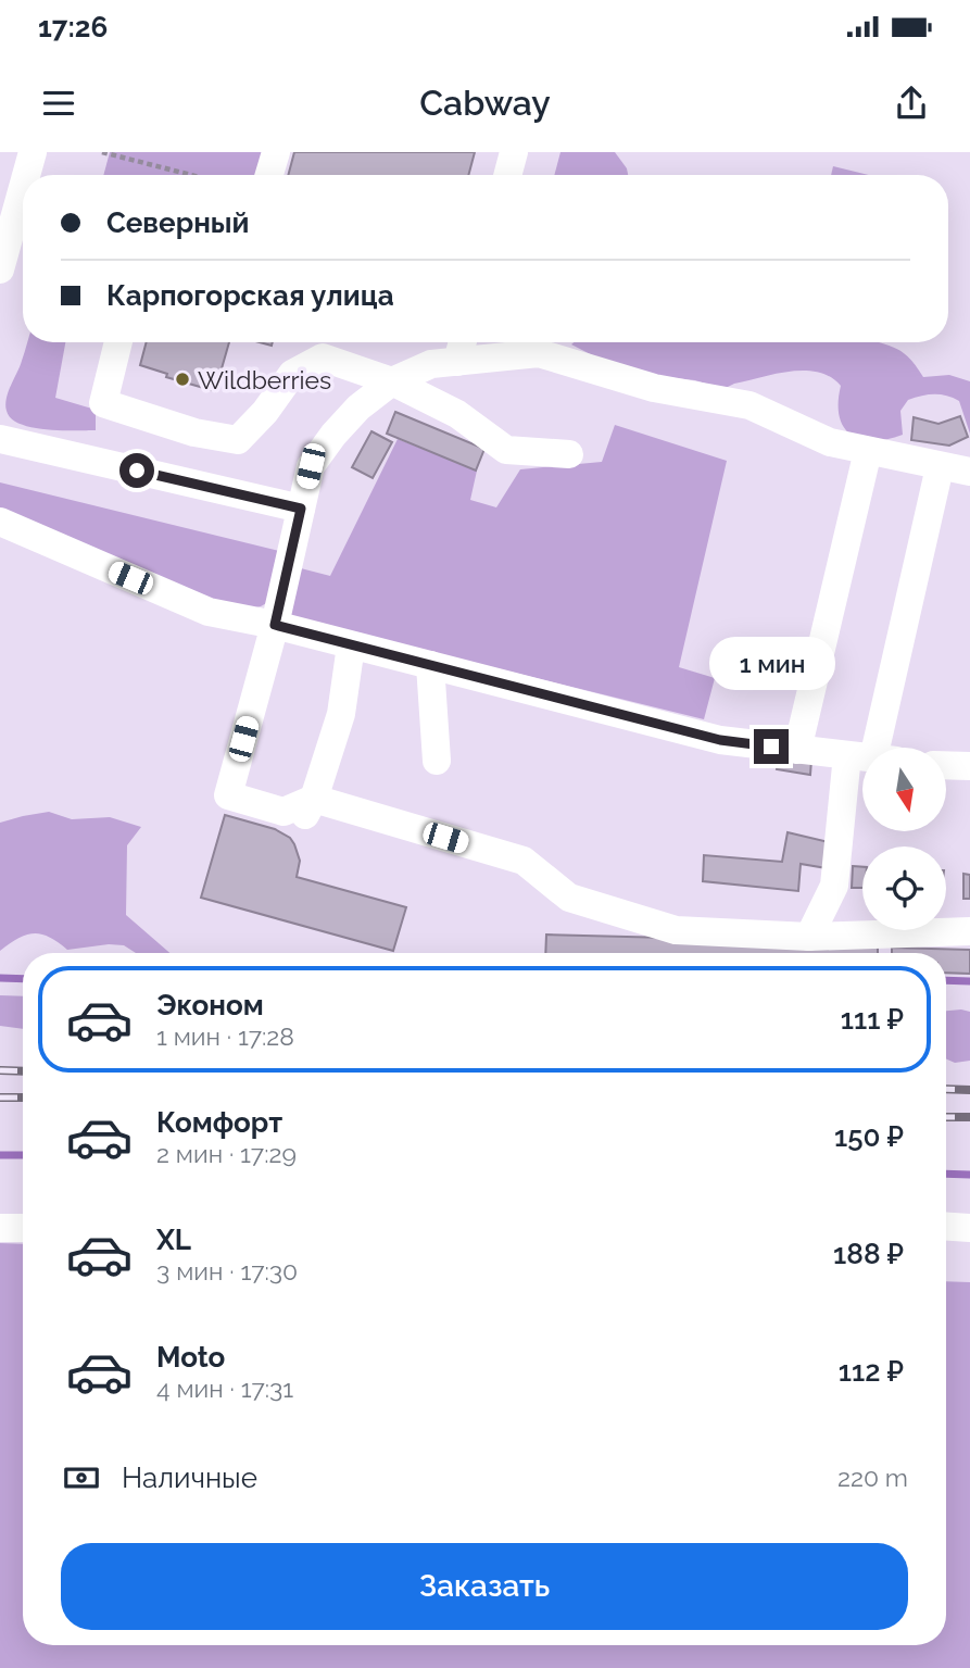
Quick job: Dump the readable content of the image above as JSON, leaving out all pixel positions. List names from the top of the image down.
{
  "places": ["Wildberries"],
  "north": "bottom",
  "page": {
    "status": "17:26",
    "header": "Cabway",
    "banner": ["Северный", "Карпогорская улица"],
    "bubble": "1 мин",
    "list": [
      {
        "name": "Эконом",
        "note": "1 мин · 17:28",
        "value": "111 ₽"
      },
      {
        "name": "Комфорт",
        "note": "2 мин · 17:29",
        "value": "150 ₽"
      },
      {
        "name": "XL",
        "note": "3 мин · 17:30",
        "value": "188 ₽"
      },
      {
        "name": "Moto",
        "note": "4 мин · 17:31",
        "value": "112 ₽"
      }
    ],
    "pay": ["Наличные", "220 m"],
    "buttons": "Заказать"
  }
}
